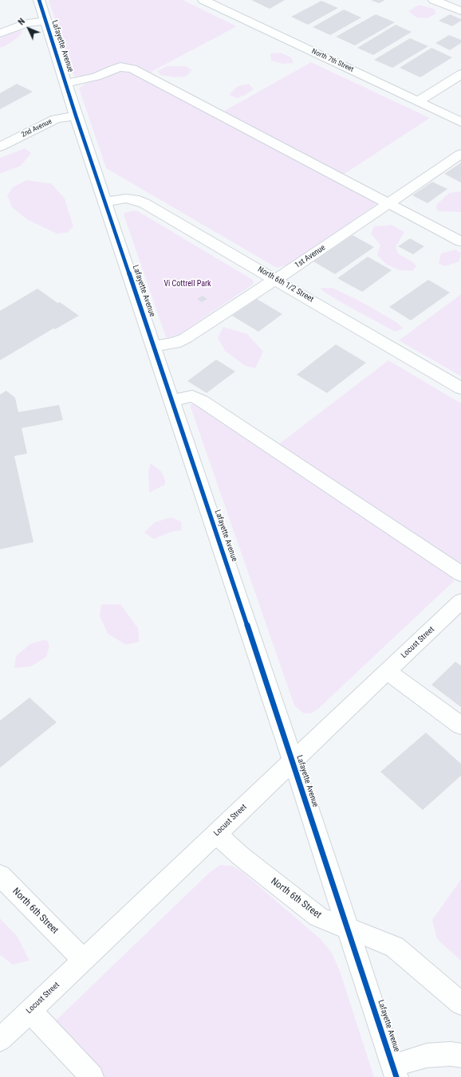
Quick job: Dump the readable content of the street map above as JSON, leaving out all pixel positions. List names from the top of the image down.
{
  "streets": {
    "street": [
      "Lafayette Avenue",
      "North 7th Street",
      "2nd Avenue",
      "1st Avenue",
      "North 6th 1/2 Street",
      "Locust Street",
      "North 6th Street"
    ]
  },
  "crossings": [
    ["Lafayette Avenue", "2nd Avenue"],
    ["Lafayette Avenue", "1st Avenue"],
    ["Lafayette Avenue", "North 6th 1/2 Street"],
    ["Lafayette Avenue", "Locust Street"],
    ["Lafayette Avenue", "North 6th Street"],
    ["1st Avenue", "North 6th 1/2 Street"],
    ["Locust Street", "North 6th Street"]
  ],
  "parks": ["Vi Cottrell Park"],
  "north": "top left"
}
